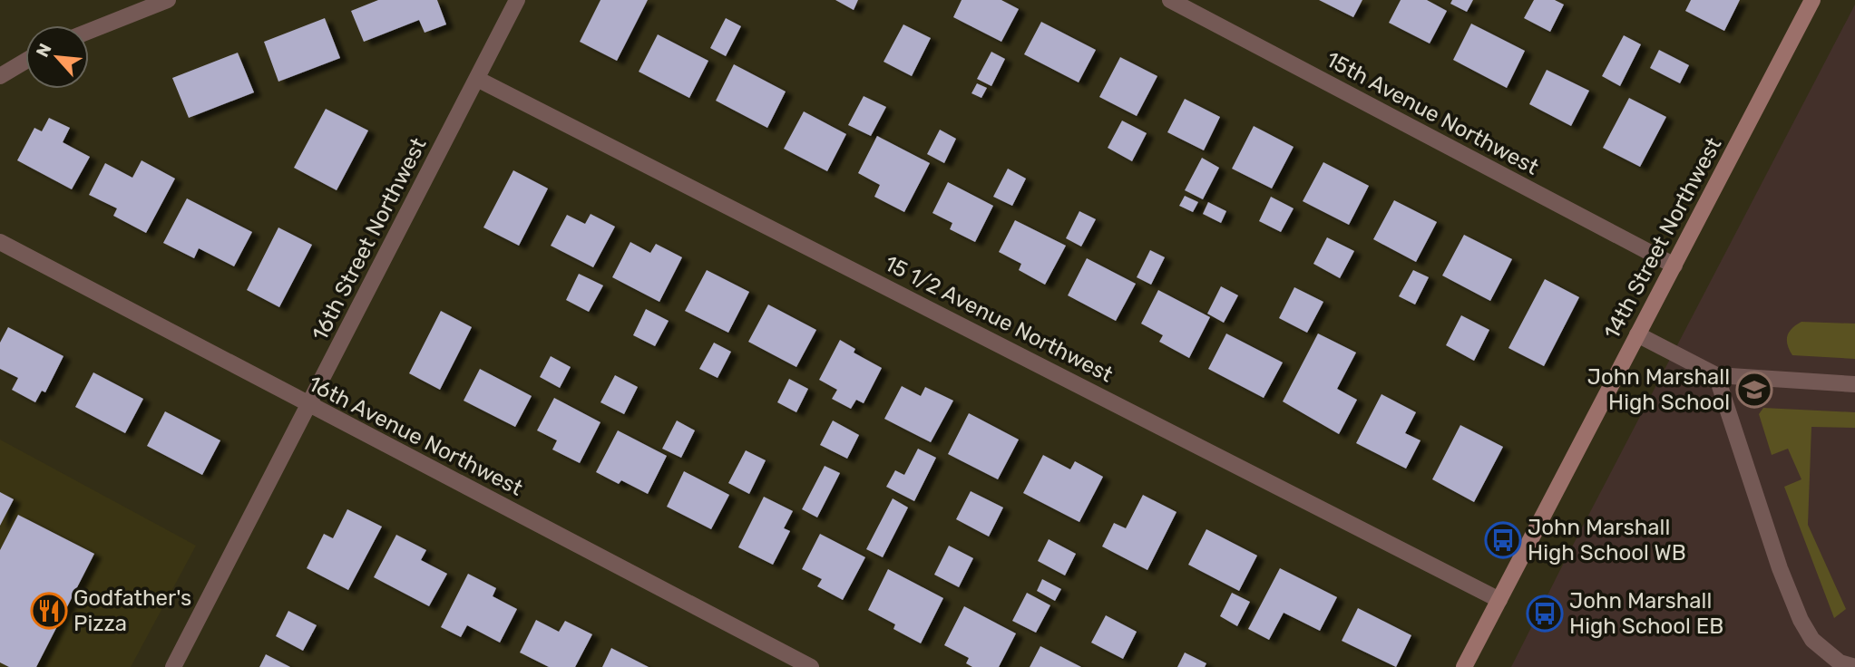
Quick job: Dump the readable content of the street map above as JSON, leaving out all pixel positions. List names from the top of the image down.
{
  "streets": {
    "street": [
      "15th Avenue Northwest",
      "14th Street Northwest",
      "16th Street Northwest",
      "15 1/2 Avenue Northwest",
      "16th Avenue Northwest"
    ]
  },
  "crossings": [
    ["15th Avenue Northwest", "14th Street Northwest"],
    ["14th Street Northwest", "15 1/2 Avenue Northwest"],
    ["16th Street Northwest", "15 1/2 Avenue Northwest"],
    ["16th Street Northwest", "16th Avenue Northwest"]
  ],
  "places": {
    "school or university": ["John Marshall High School"],
    "bus stop": ["John Marshall High School WB", "John Marshall High School EB"],
    "restaurant": ["Godfather's Pizza"]
  },
  "north": "top left"
}
